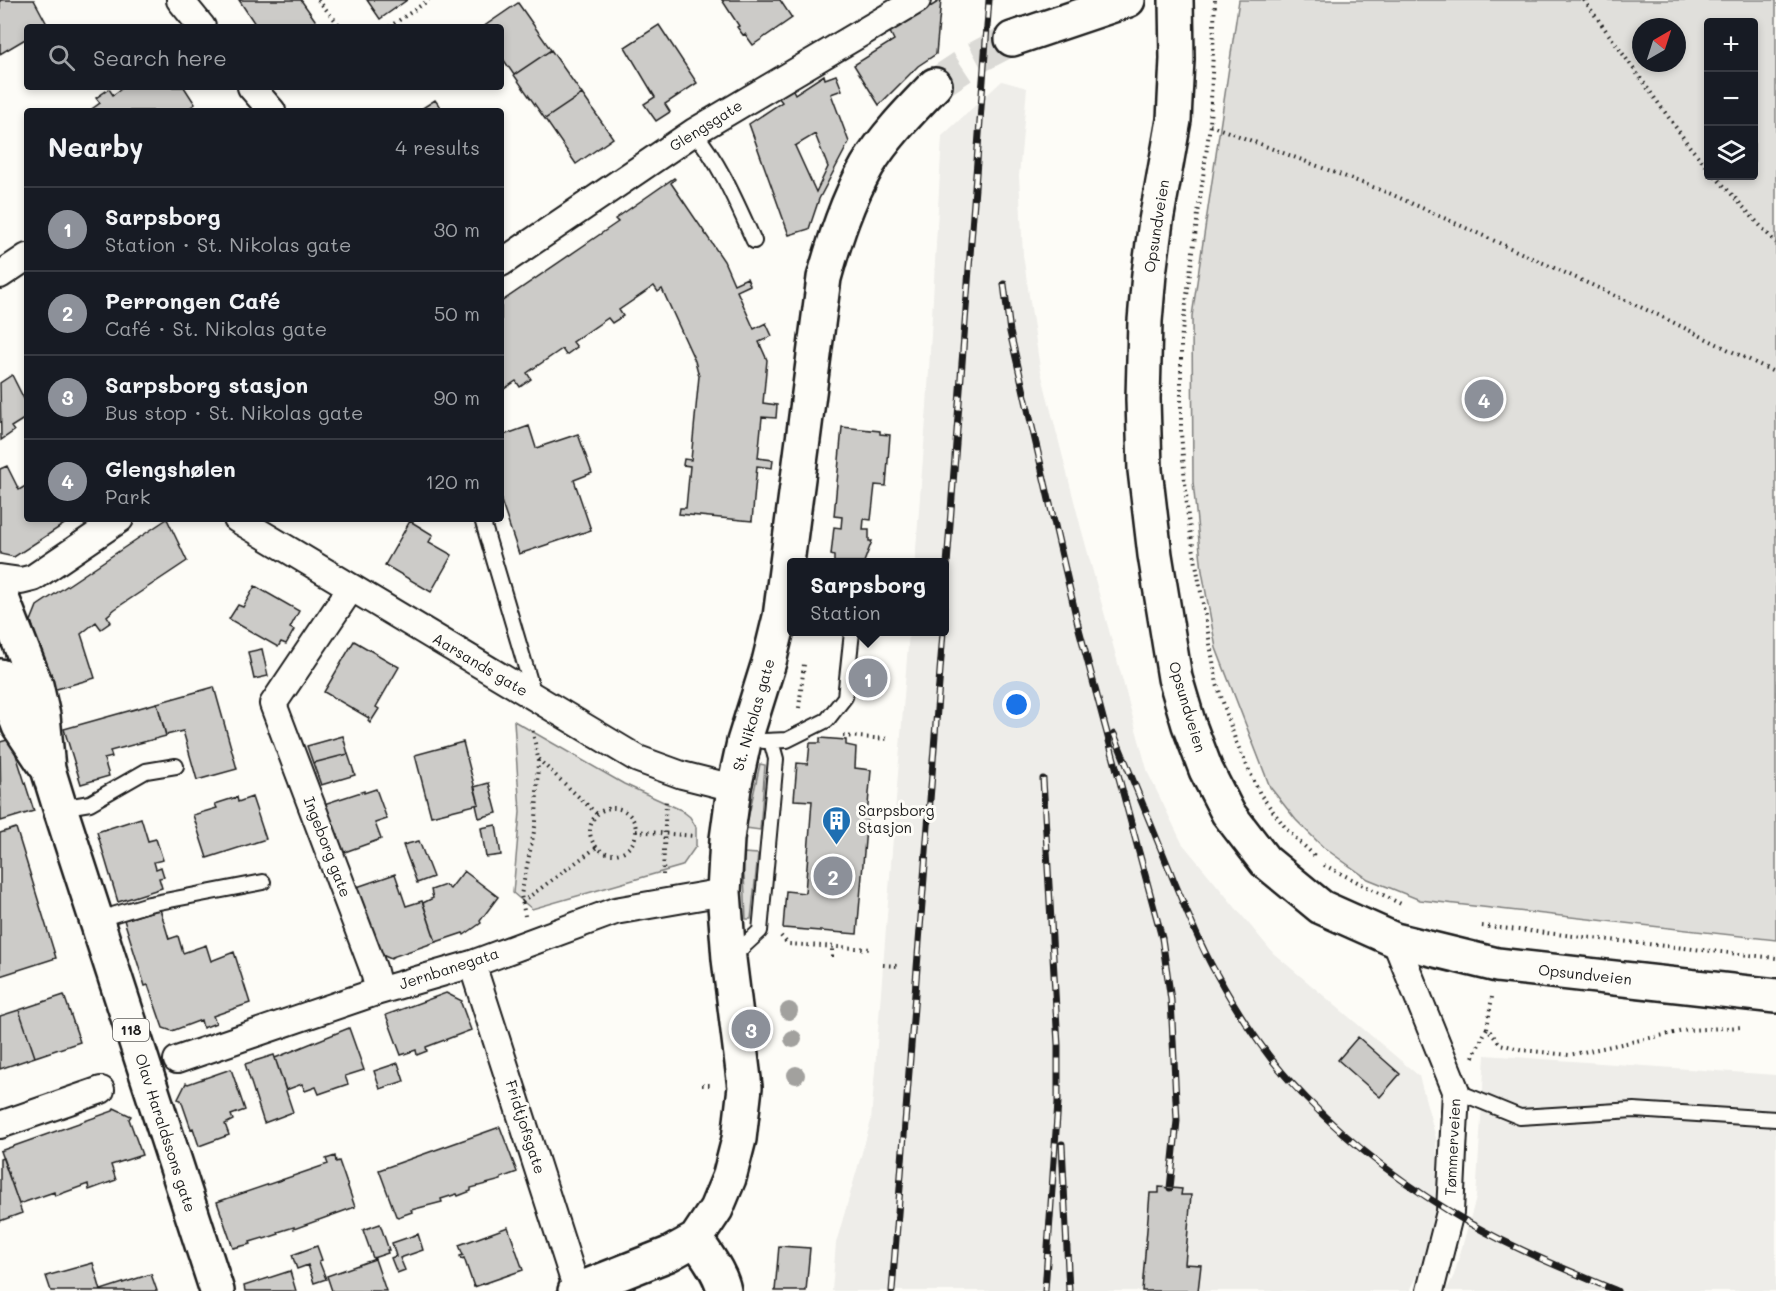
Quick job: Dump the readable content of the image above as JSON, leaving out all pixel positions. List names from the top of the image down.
{
  "streets": {
    "street": [
      "Glengsgate",
      "Opsundveien",
      "Aarsands gate",
      "St. Nikolas gate",
      "Ingeborg gate",
      "Jernbanegata",
      "118",
      "Fridtjofsgate",
      "Olav Haraldssons gate",
      "Tømmerveien"
    ]
  },
  "crossings": [
    ["Opsundveien", "Tømmerveien"],
    ["Aarsands gate", "St. Nikolas gate"],
    ["Aarsands gate", "Ingeborg gate"],
    ["St. Nikolas gate", "Jernbanegata"],
    ["Ingeborg gate", "Jernbanegata"],
    ["Jernbanegata", "Fridtjofsgate"]
  ],
  "places": {
    "building": ["Sarpsborg Stasjon"]
  },
  "north": "top right",
  "page": {
    "map_buttons": ["+", "−"],
    "search": "Search here",
    "heading": ["Nearby", "4 results"],
    "list": [
      {
        "mark": "1",
        "name": "Sarpsborg",
        "note": "Station · St. Nikolas gate",
        "value": "30 m"
      },
      {
        "mark": "2",
        "name": "Perrongen Café",
        "note": "Café · St. Nikolas gate",
        "value": "50 m"
      },
      {
        "mark": "3",
        "name": "Sarpsborg stasjon",
        "note": "Bus stop · St. Nikolas gate",
        "value": "90 m"
      },
      {
        "mark": "4",
        "name": "Glengshølen",
        "note": "Park",
        "value": "120 m"
      }
    ],
    "pins": [
      "4",
      "1",
      "2",
      "3"
    ],
    "popup": ["Sarpsborg", "Station"]
  }
}
